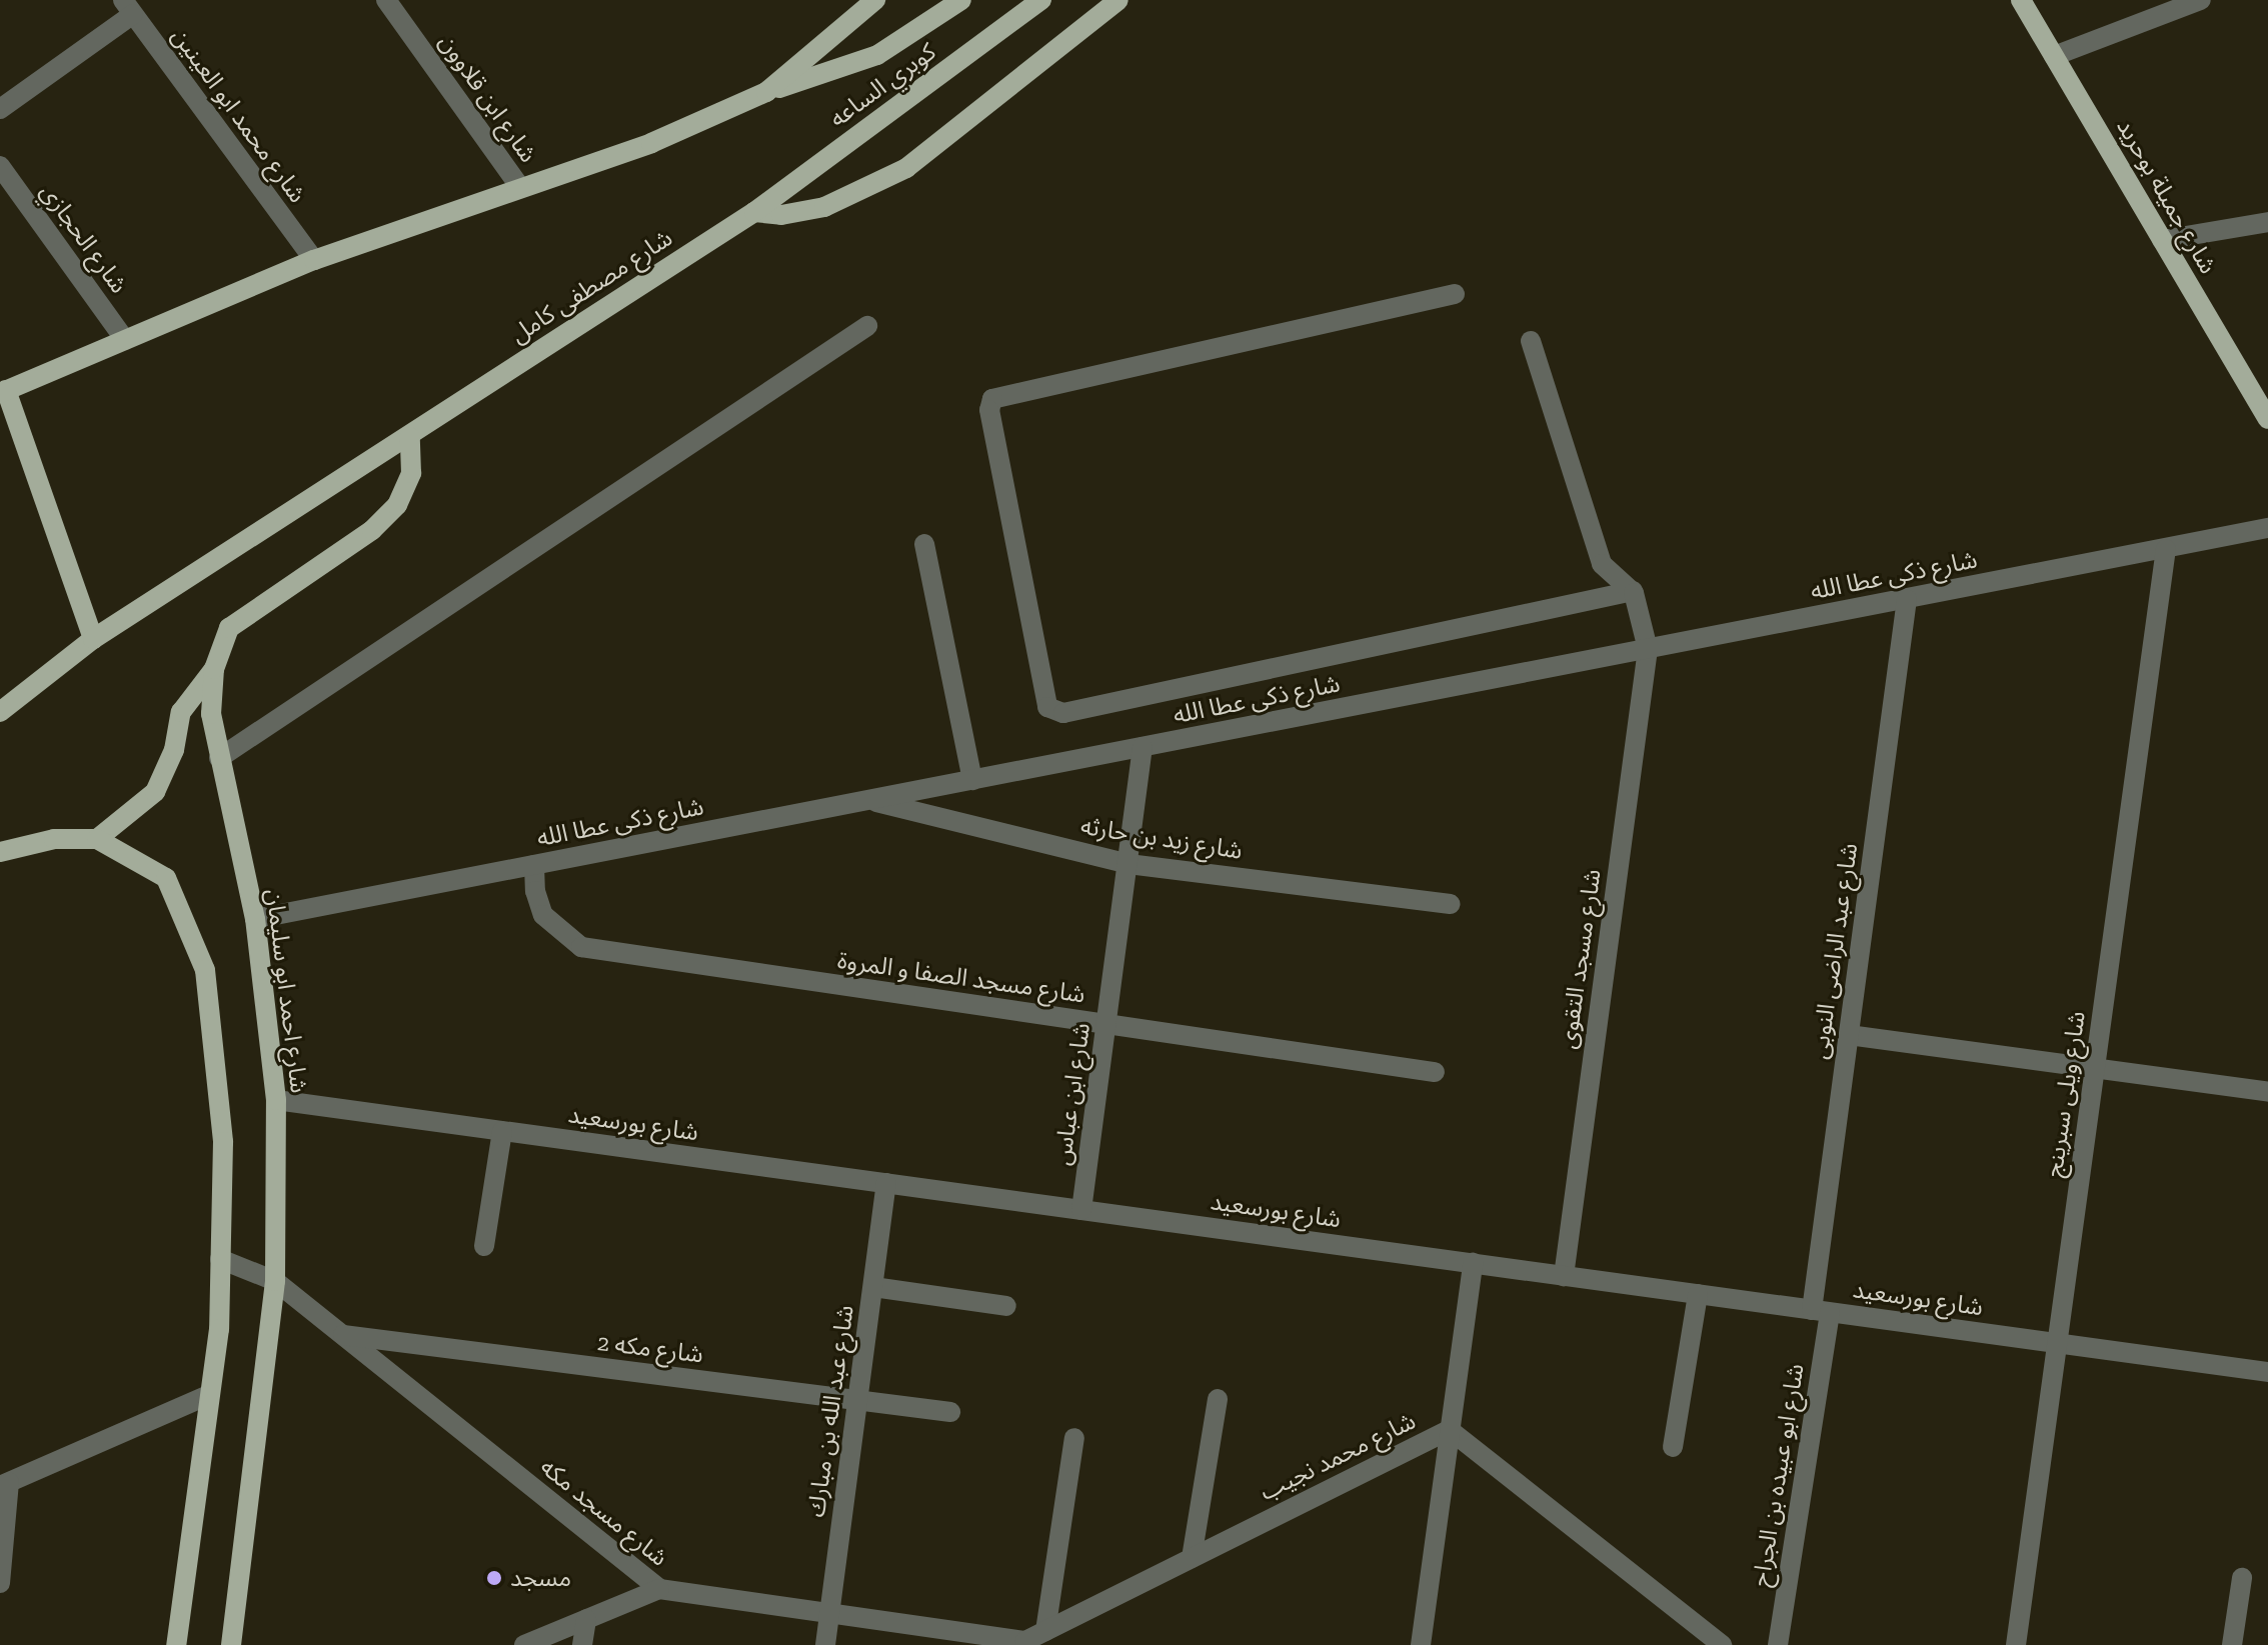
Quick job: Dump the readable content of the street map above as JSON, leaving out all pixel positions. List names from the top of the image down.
{
  "streets": {
    "main road": [
      "كوبري الساعه",
      "شارع جميلة بوحريد",
      "شارع مصطفى كامل",
      "شارع احمد ابو سليمان"
    ],
    "street": [
      "شارع ابن قلاوون",
      "شارع محمد ابو العينين",
      "شارع الحجازي",
      "شارع ذكى عطا الله",
      "شارع زيد بن حارثه",
      "شارع عبد الراضى النوبى",
      "شارع مسجد التقوى",
      "شارع مسجد الصفا و المروة",
      "شارع ابن عباس",
      "شارع ويلى سبرينج",
      "شارع بورسعيد",
      "شارع مكه 2",
      "شارع عبد الله بن مبارك",
      "شارع محمد نجيب",
      "شارع ابو عبيده بن الجراح",
      "شارع مسجد مكه"
    ]
  },
  "crossings": [
    ["كوبري الساعه", "شارع مصطفى كامل"],
    ["شارع مصطفى كامل", "شارع احمد ابو سليمان"],
    ["شارع ذكى عطا الله", "شارع زيد بن حارثه"],
    ["شارع ذكى عطا الله", "شارع عبد الراضى النوبى"],
    ["شارع ذكى عطا الله", "شارع مسجد التقوى"],
    ["شارع ذكى عطا الله", "شارع مسجد الصفا و المروة"],
    ["شارع ذكى عطا الله", "شارع احمد ابو سليمان"],
    ["شارع ذكى عطا الله", "شارع ابن عباس"],
    ["شارع ذكى عطا الله", "شارع ويلى سبرينج"],
    ["شارع زيد بن حارثه", "شارع ابن عباس"],
    ["شارع عبد الراضى النوبى", "شارع بورسعيد"],
    ["شارع عبد الراضى النوبى", "شارع ابو عبيده بن الجراح"],
    ["شارع مسجد التقوى", "شارع بورسعيد"],
    ["شارع مسجد الصفا و المروة", "شارع ابن عباس"],
    ["شارع احمد ابو سليمان", "شارع بورسعيد"],
    ["شارع احمد ابو سليمان", "شارع مسجد مكه"],
    ["شارع ابن عباس", "شارع بورسعيد"],
    ["شارع ويلى سبرينج", "شارع بورسعيد"],
    ["شارع بورسعيد", "شارع عبد الله بن مبارك"],
    ["شارع بورسعيد", "شارع ابو عبيده بن الجراح"],
    ["شارع مكه 2", "شارع عبد الله بن مبارك"],
    ["شارع مكه 2", "شارع مسجد مكه"],
    ["شارع عبد الله بن مبارك", "شارع مسجد مكه"],
    ["شارع محمد نجيب", "شارع مسجد مكه"]
  ],
  "places": ["مسجد"]
}
